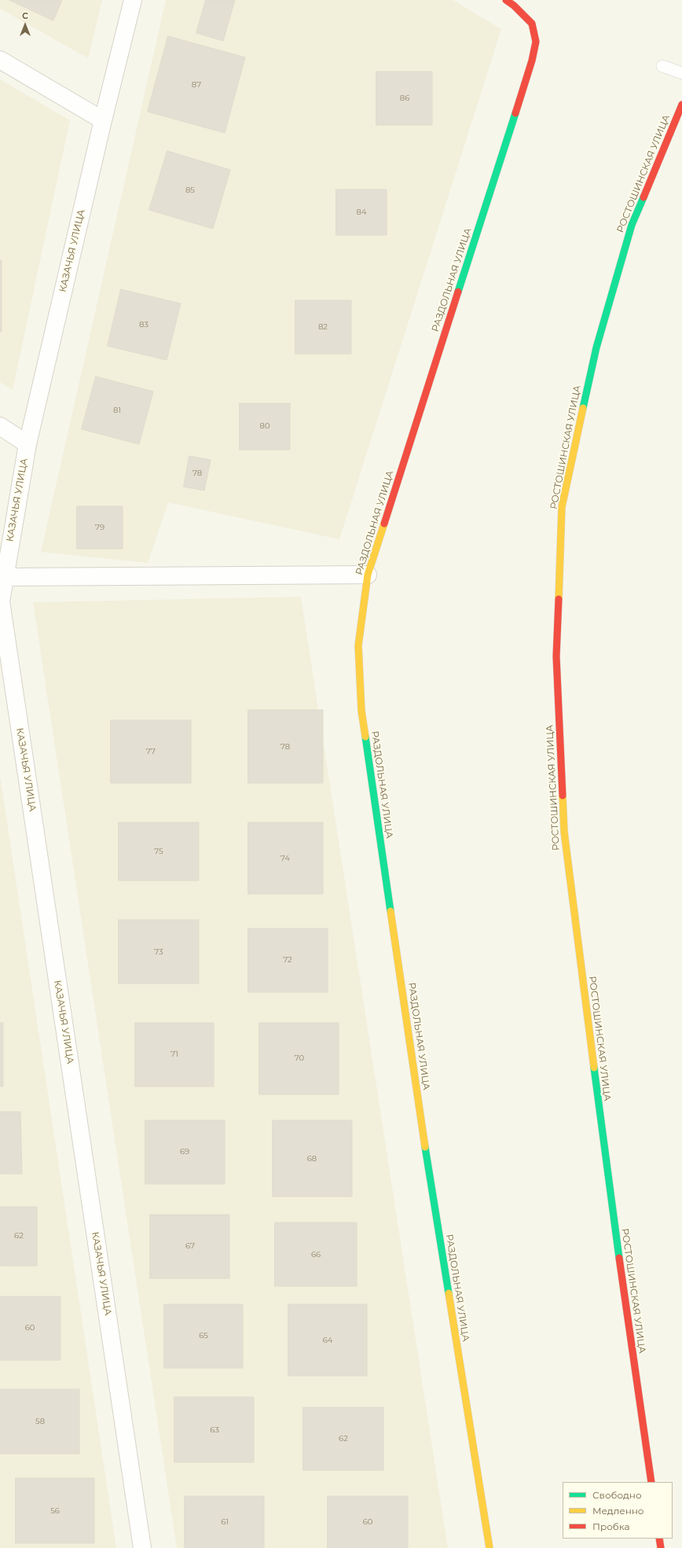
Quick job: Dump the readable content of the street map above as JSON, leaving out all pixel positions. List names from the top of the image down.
{
  "streets": {
    "street": ["РОСТОШИНСКАЯ УЛИЦА", "КАЗАЧЬЯ УЛИЦА", "РАЗДОЛЬНАЯ УЛИЦА"]
  },
  "house_numbers": [
    "87",
    "86",
    "85",
    "84",
    "83",
    "82",
    "81",
    "80",
    "78",
    "79",
    "78",
    "77",
    "75",
    "74",
    "73",
    "72",
    "71",
    "70",
    "69",
    "68",
    "62",
    "67",
    "66",
    "60",
    "65",
    "64",
    "58",
    "63",
    "62",
    "56",
    "61",
    "60"
  ],
  "legend": ["Свободно", "Медленно", "Пробка"],
  "north": "top"
}
